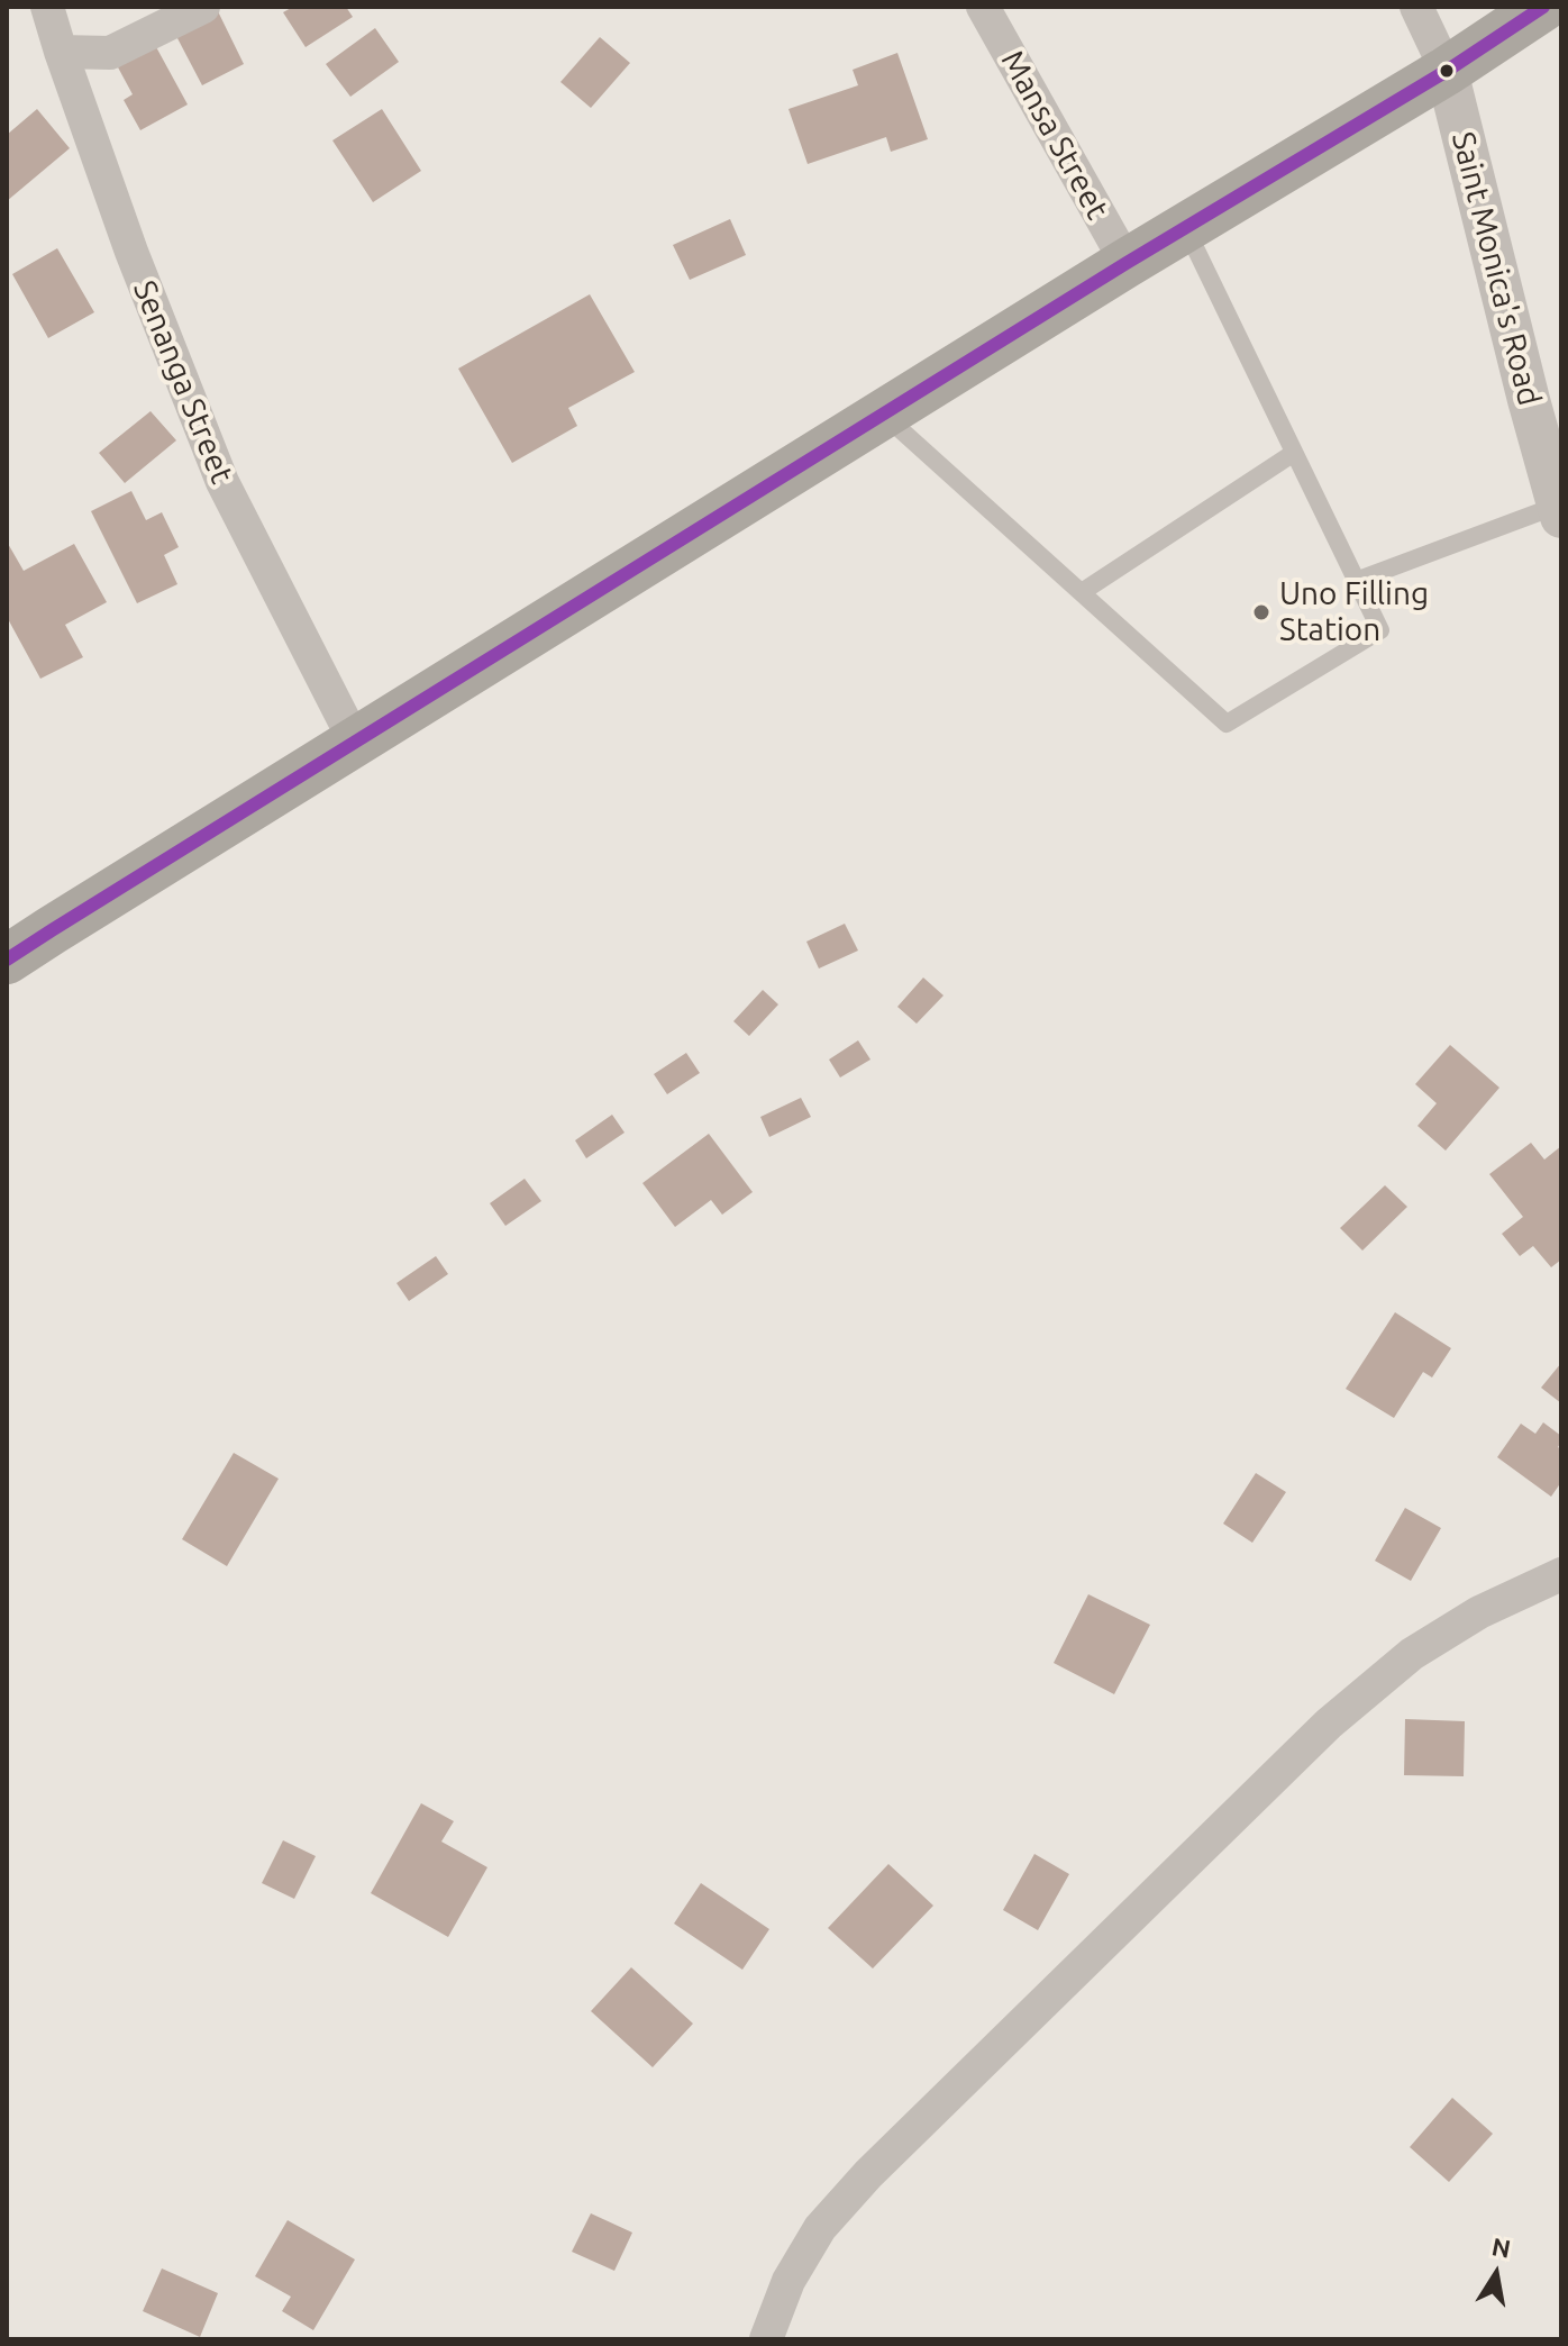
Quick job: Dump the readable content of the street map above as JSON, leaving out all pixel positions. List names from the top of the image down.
{
  "streets": {
    "street": ["Mansa Street", "Saint Monica's Road", "Senanga Street"]
  },
  "places": ["Uno Filling Station"],
  "north": "top"
}
